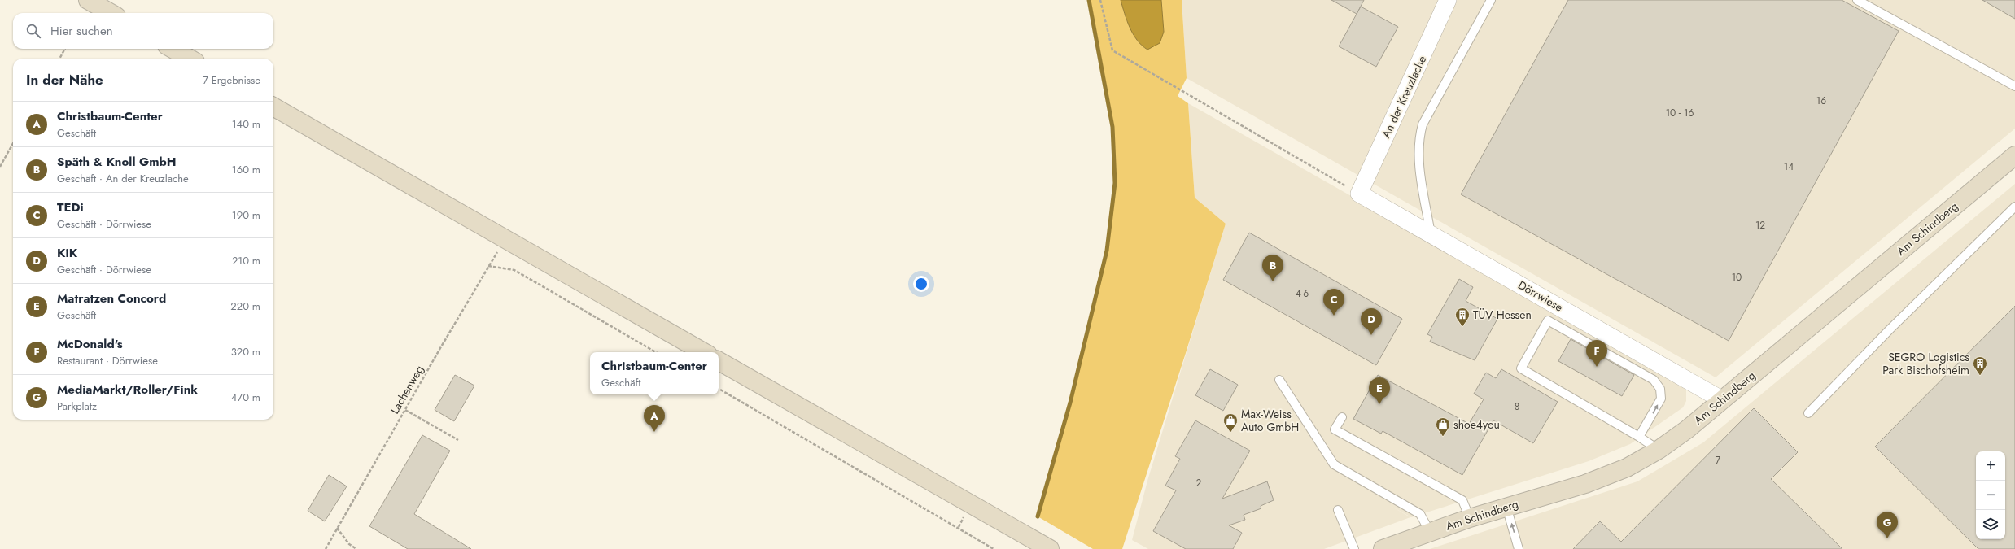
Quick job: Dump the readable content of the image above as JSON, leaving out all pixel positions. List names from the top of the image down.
{
  "streets": {
    "main road": ["Am Schindberg"],
    "street": ["An der Kreuzlache", "Dörrwiese"],
    "path": ["Lachenweg"]
  },
  "crossings": [
    ["An der Kreuzlache", "Dörrwiese"],
    ["Am Schindberg", "Dörrwiese"]
  ],
  "places": {
    "building": ["TÜV Hessen", "SEGRO Logistics Park Bischofsheim"],
    "shop": ["Max-Weiss Auto GmbH", "shoe4you"]
  },
  "house_numbers": [
    "16",
    "10 - 16",
    "14",
    "12",
    "10",
    "4-6",
    "8",
    "7",
    "2"
  ],
  "page": {
    "search": "Hier suchen",
    "heading": ["In der Nähe", "7 Ergebnisse"],
    "list": [
      {
        "mark": "A",
        "name": "Christbaum-Center",
        "note": "Geschäft",
        "value": "140 m"
      },
      {
        "mark": "B",
        "name": "Späth & Knoll GmbH",
        "note": "Geschäft · An der Kreuzlache",
        "value": "160 m"
      },
      {
        "mark": "C",
        "name": "TEDi",
        "note": "Geschäft · Dörrwiese",
        "value": "190 m"
      },
      {
        "mark": "D",
        "name": "KiK",
        "note": "Geschäft · Dörrwiese",
        "value": "210 m"
      },
      {
        "mark": "E",
        "name": "Matratzen Concord",
        "note": "Geschäft",
        "value": "220 m"
      },
      {
        "mark": "F",
        "name": "McDonald's",
        "note": "Restaurant · Dörrwiese",
        "value": "320 m"
      },
      {
        "mark": "G",
        "name": "MediaMarkt/Roller/Fink",
        "note": "Parkplatz",
        "value": "470 m"
      }
    ],
    "pins": [
      "B",
      "C",
      "D",
      "F",
      "E",
      "A",
      "G"
    ],
    "popup": ["Christbaum-Center", "Geschäft"],
    "map_buttons": ["+", "−"]
  }
}
